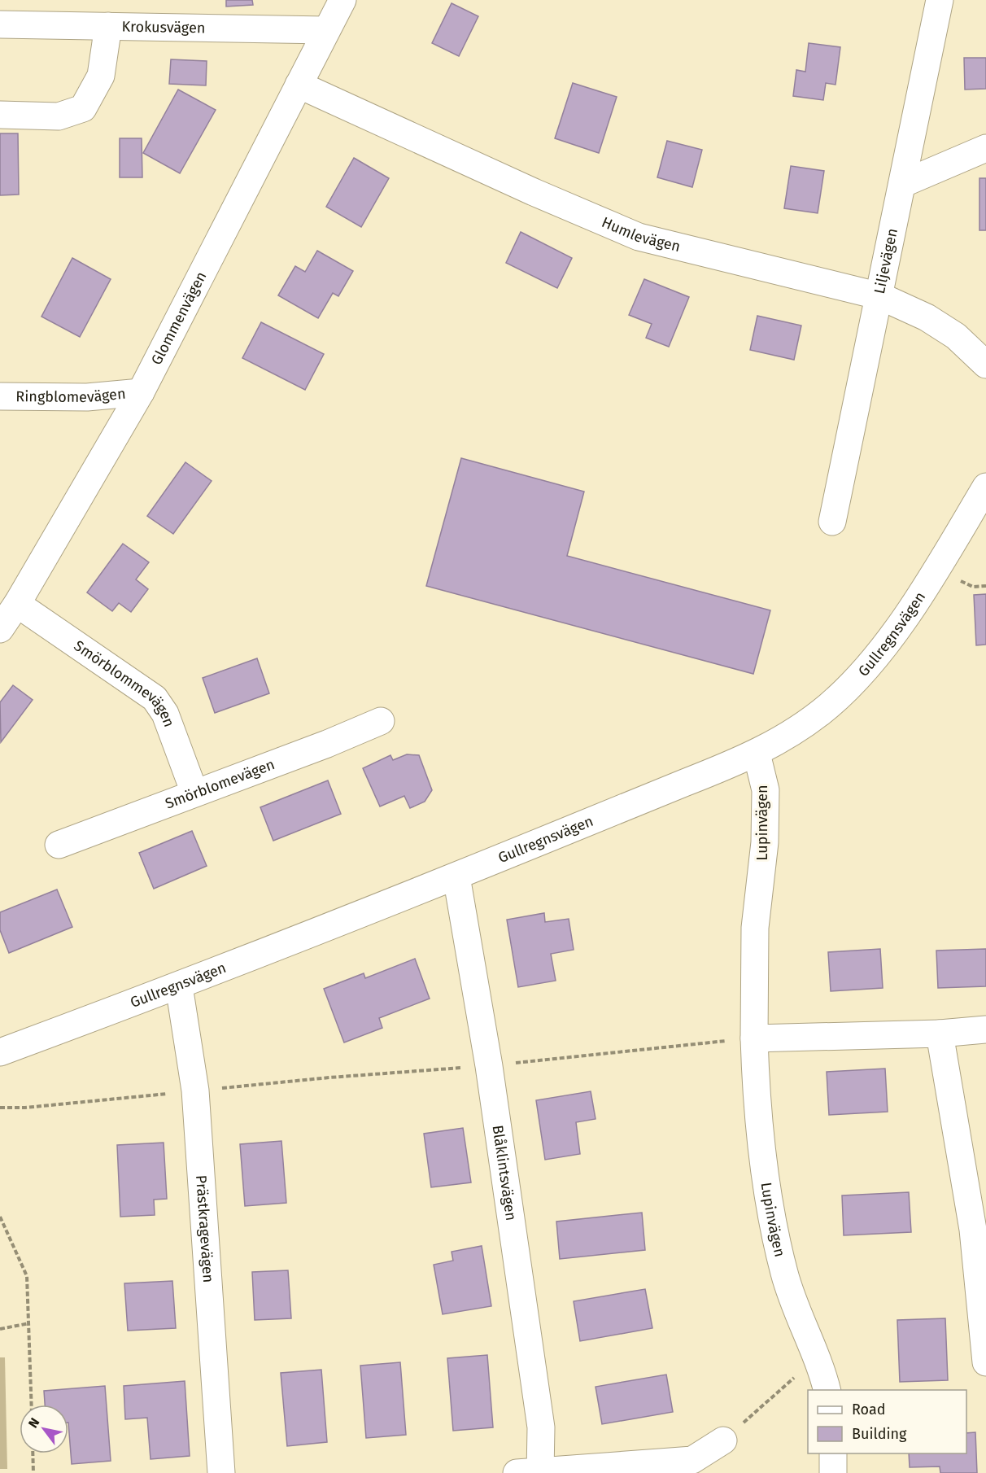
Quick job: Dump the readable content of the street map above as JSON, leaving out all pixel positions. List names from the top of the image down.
{
  "streets": {
    "street": [
      "Krokusvägen",
      "Humlevägen",
      "Liljevägen",
      "Glommenvägen",
      "Ringblomevägen",
      "Gullregnsvägen",
      "Smörblommevägen",
      "Smörblomevägen",
      "Lupinvägen",
      "Blåklintsvägen",
      "Prästkragevägen"
    ]
  },
  "crossings": [
    ["Krokusvägen", "Glommenvägen"],
    ["Humlevägen", "Liljevägen"],
    ["Humlevägen", "Glommenvägen"],
    ["Glommenvägen", "Ringblomevägen"],
    ["Glommenvägen", "Smörblommevägen"],
    ["Gullregnsvägen", "Lupinvägen"],
    ["Gullregnsvägen", "Blåklintsvägen"],
    ["Gullregnsvägen", "Prästkragevägen"],
    ["Smörblommevägen", "Smörblomevägen"]
  ],
  "legend": ["Road", "Building"],
  "north": "top left"
}
